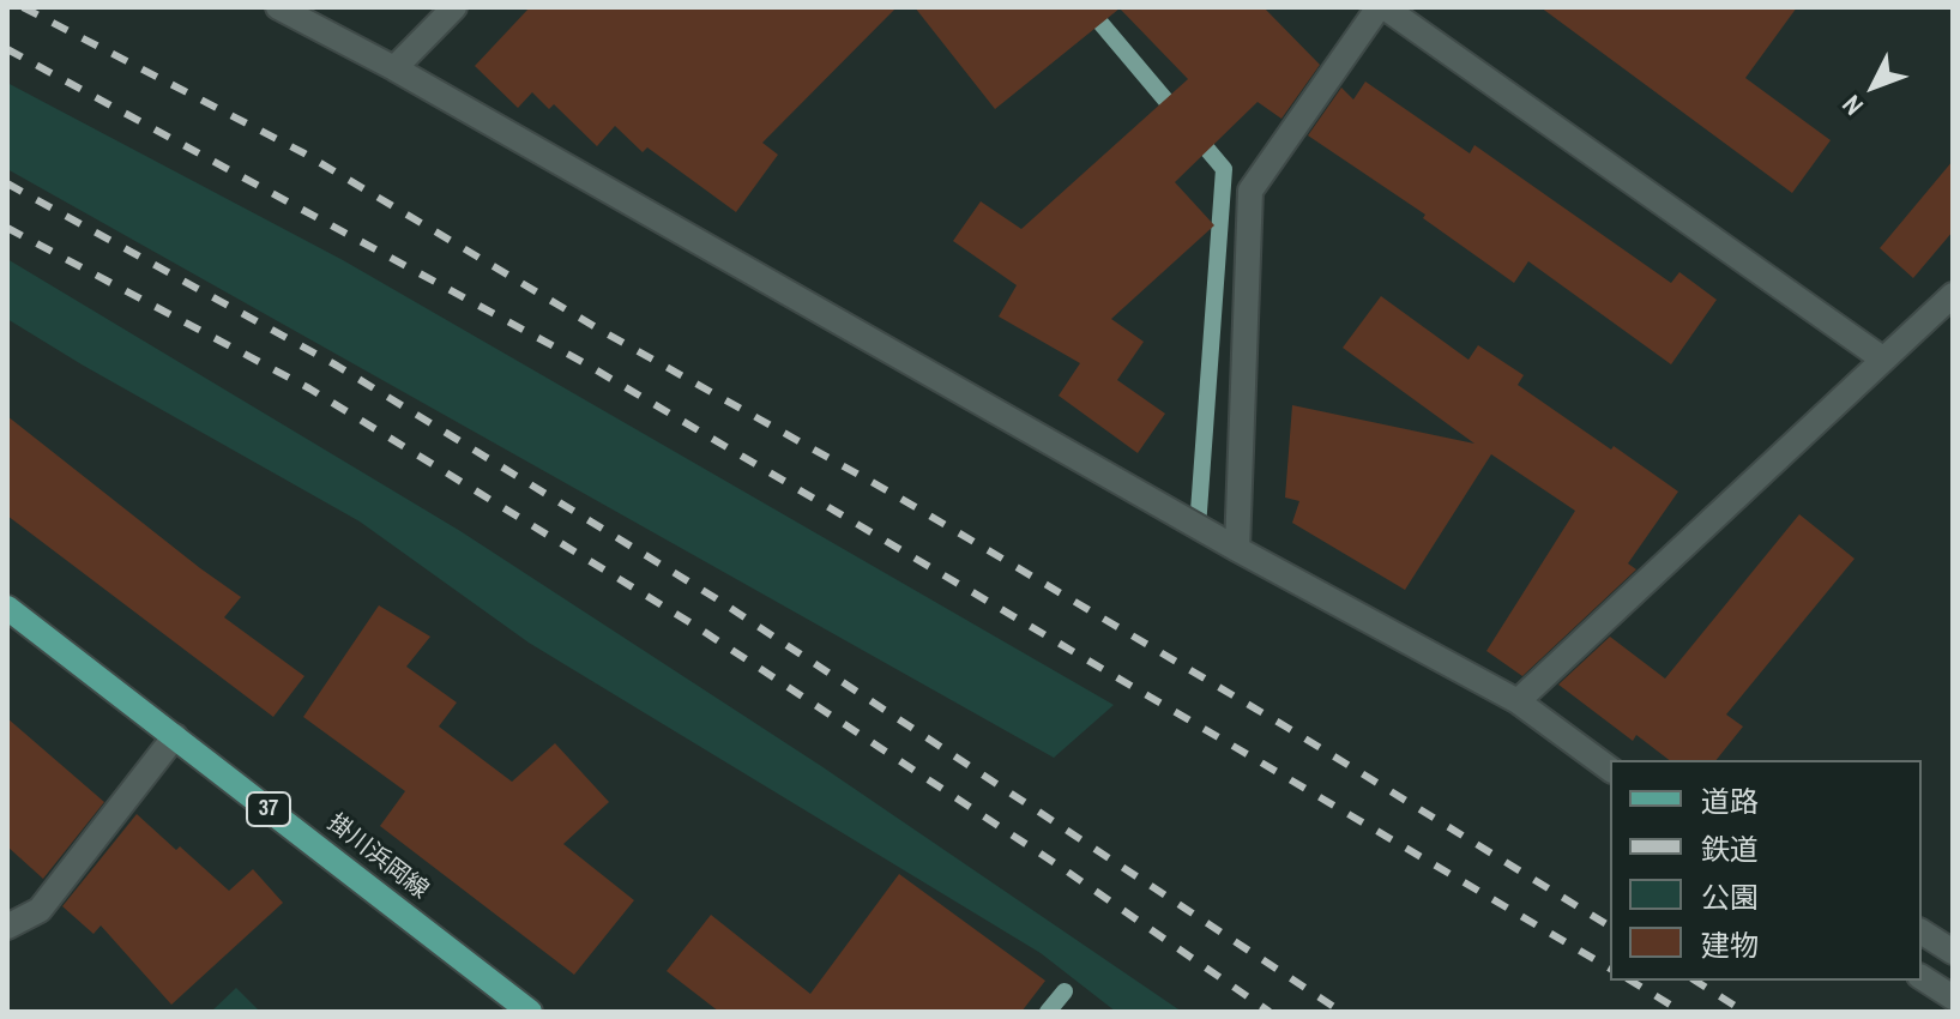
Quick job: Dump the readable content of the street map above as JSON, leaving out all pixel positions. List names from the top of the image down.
{
  "streets": {
    "main road": ["37", "掛川浜岡線"]
  },
  "legend": [
    "道路",
    "鉄道",
    "公園",
    "建物"
  ],
  "north": "bottom left"
}
